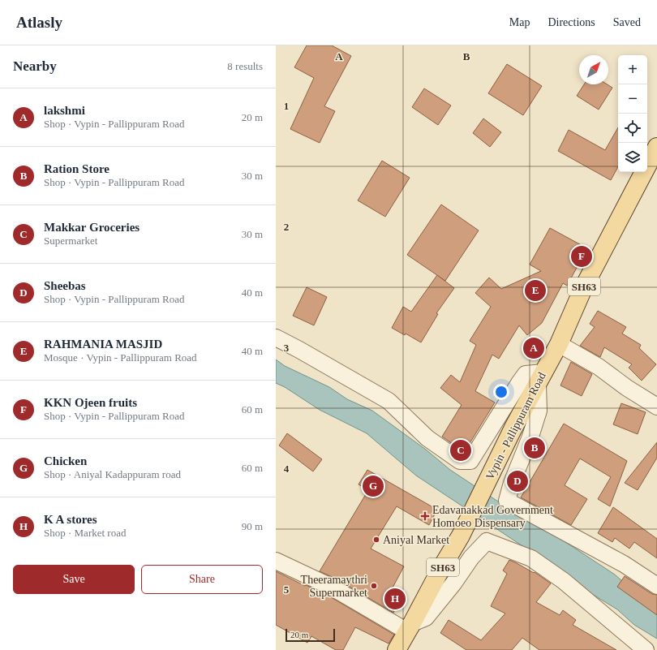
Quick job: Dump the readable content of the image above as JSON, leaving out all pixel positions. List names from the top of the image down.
{
  "streets": {
    "main road": ["SH63", "Vypin - Pallippuram Road"]
  },
  "places": {
    "health": ["Edavanakkad Government Homoeo Dispensary"],
    "other": ["Aniyal Market", "Theeramaythri Supermarket"]
  },
  "scale_bar": "20 m",
  "north": "top right",
  "page": {
    "header": "Atlasly",
    "nav": ["Map", "Directions", "Saved"],
    "heading": ["Nearby", "8 results"],
    "map_buttons": ["+", "−"],
    "list": [
      {
        "mark": "A",
        "name": "lakshmi",
        "note": "Shop · Vypin - Pallippuram Road",
        "value": "20 m"
      },
      {
        "mark": "B",
        "name": "Ration Store",
        "note": "Shop · Vypin - Pallippuram Road",
        "value": "30 m"
      },
      {
        "mark": "C",
        "name": "Makkar Groceries",
        "note": "Supermarket",
        "value": "30 m"
      },
      {
        "mark": "D",
        "name": "Sheebas",
        "note": "Shop · Vypin - Pallippuram Road",
        "value": "40 m"
      },
      {
        "mark": "E",
        "name": "RAHMANIA MASJID",
        "note": "Mosque · Vypin - Pallippuram Road",
        "value": "40 m"
      },
      {
        "mark": "F",
        "name": "KKN Ojeen fruits",
        "note": "Shop · Vypin - Pallippuram Road",
        "value": "60 m"
      },
      {
        "mark": "G",
        "name": "Chicken",
        "note": "Shop · Aniyal Kadappuram road",
        "value": "60 m"
      },
      {
        "mark": "H",
        "name": "K A stores",
        "note": "Shop · Market road",
        "value": "90 m"
      }
    ],
    "pins": [
      "F",
      "E",
      "A",
      "B",
      "C",
      "D",
      "G",
      "H"
    ],
    "buttons": ["Save", "Share"],
    "scale": "20 m"
  },
  "grid": {
    "columns": ["A", "B"],
    "rows": [
      "1",
      "2",
      "3",
      "4",
      "5"
    ]
  }
}
